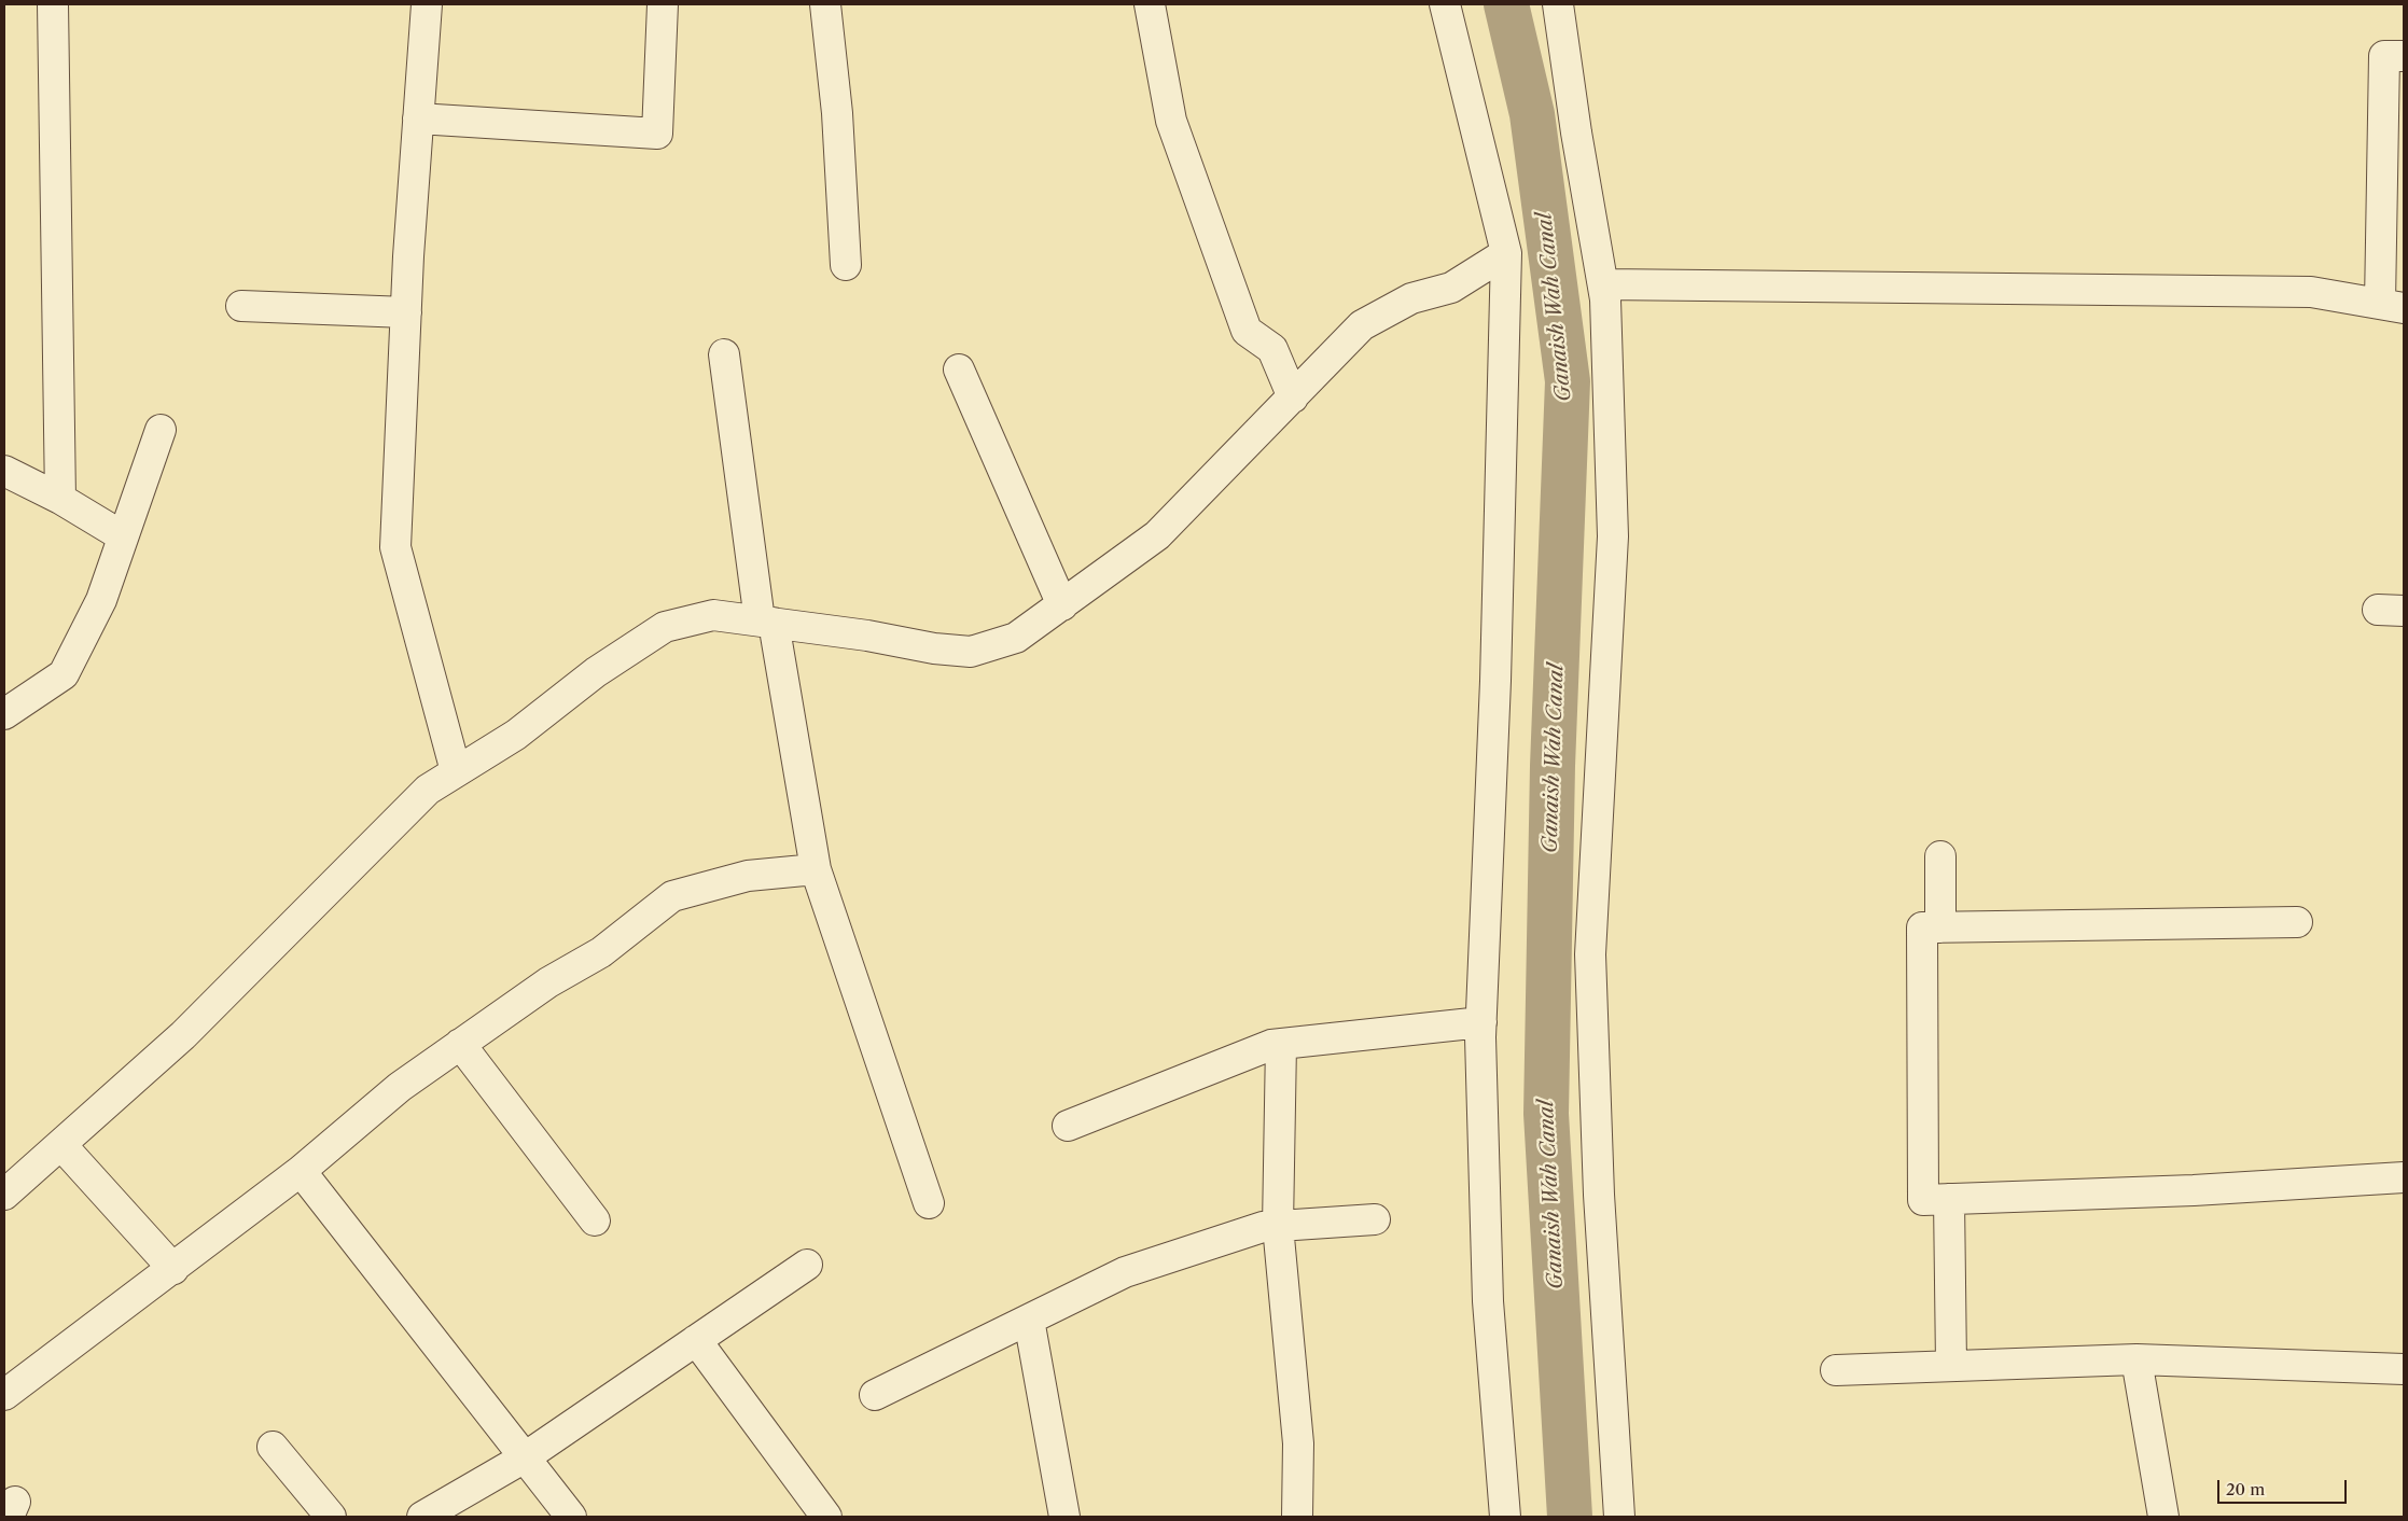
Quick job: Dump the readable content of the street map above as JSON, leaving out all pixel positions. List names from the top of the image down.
{
  "water": ["Ganaish Wah Canal"],
  "scale_bar": "20 m"
}
